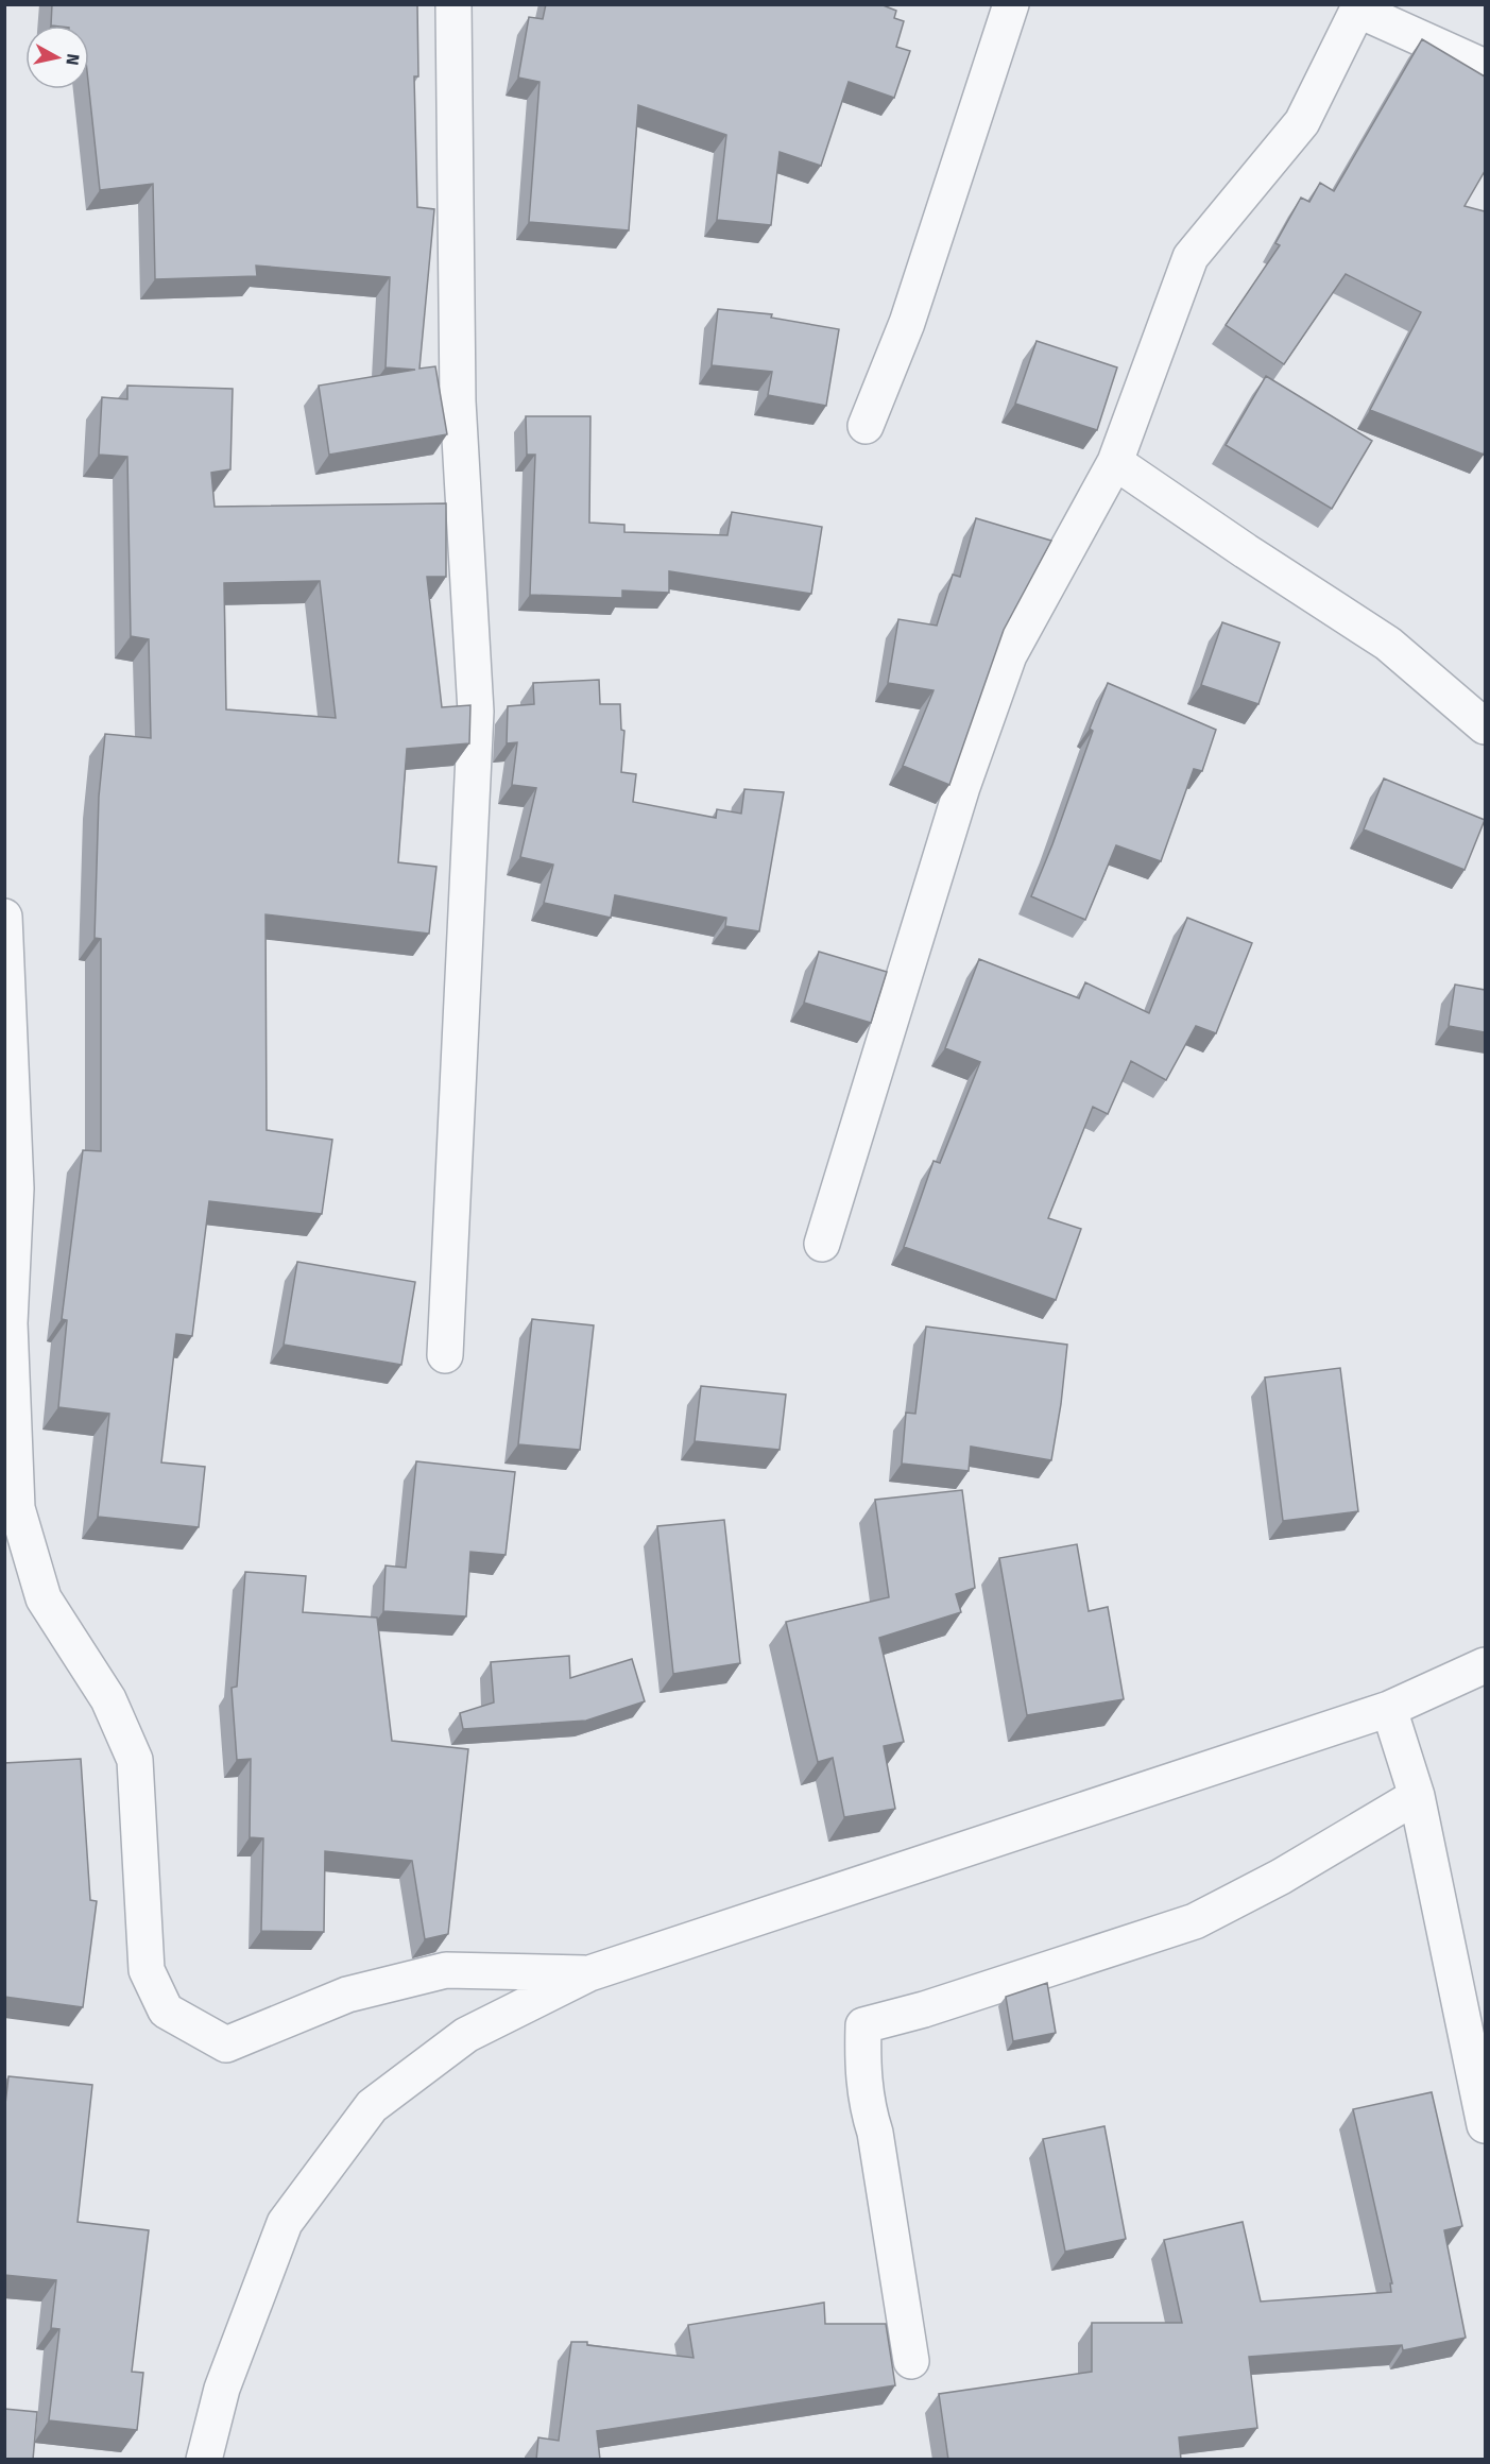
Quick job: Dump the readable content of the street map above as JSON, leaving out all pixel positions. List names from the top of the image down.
{
  "north": "right"
}
